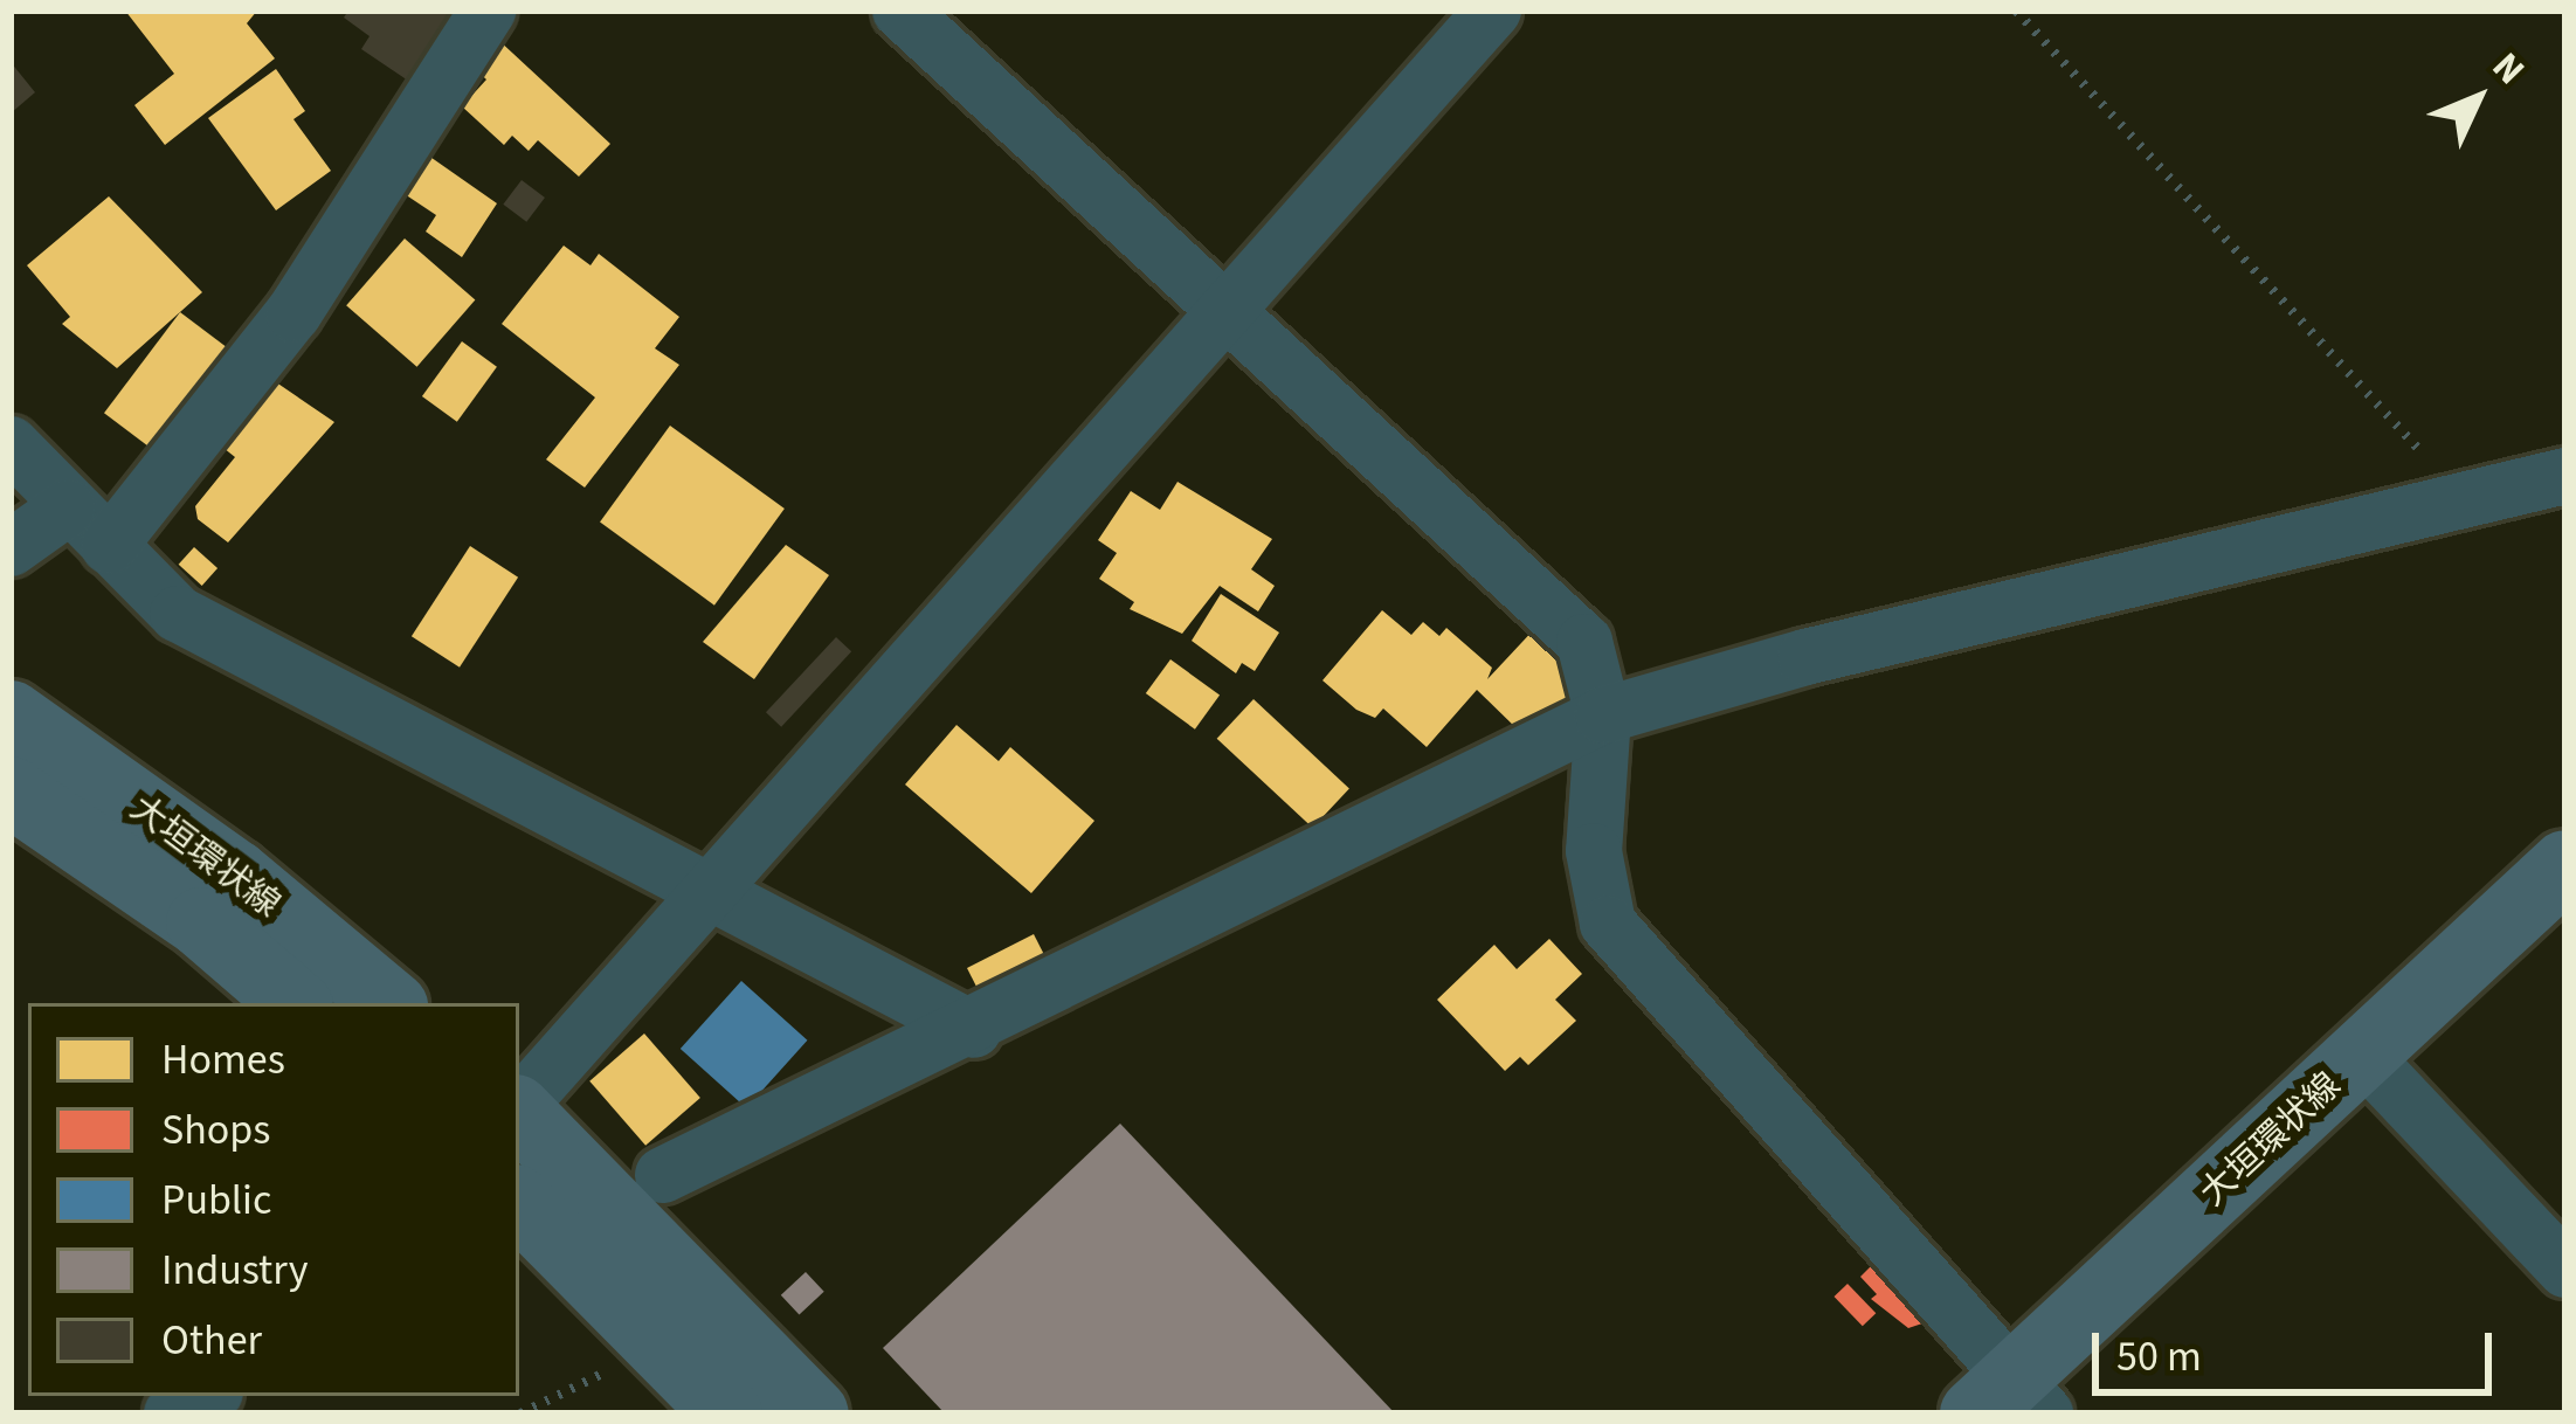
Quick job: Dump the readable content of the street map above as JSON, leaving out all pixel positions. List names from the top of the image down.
{
  "streets": {
    "main road": ["大垣環状線"]
  },
  "legend": [
    "Homes",
    "Shops",
    "Public",
    "Industry",
    "Other"
  ],
  "scale_bar": "50 m",
  "north": "top right"
}
